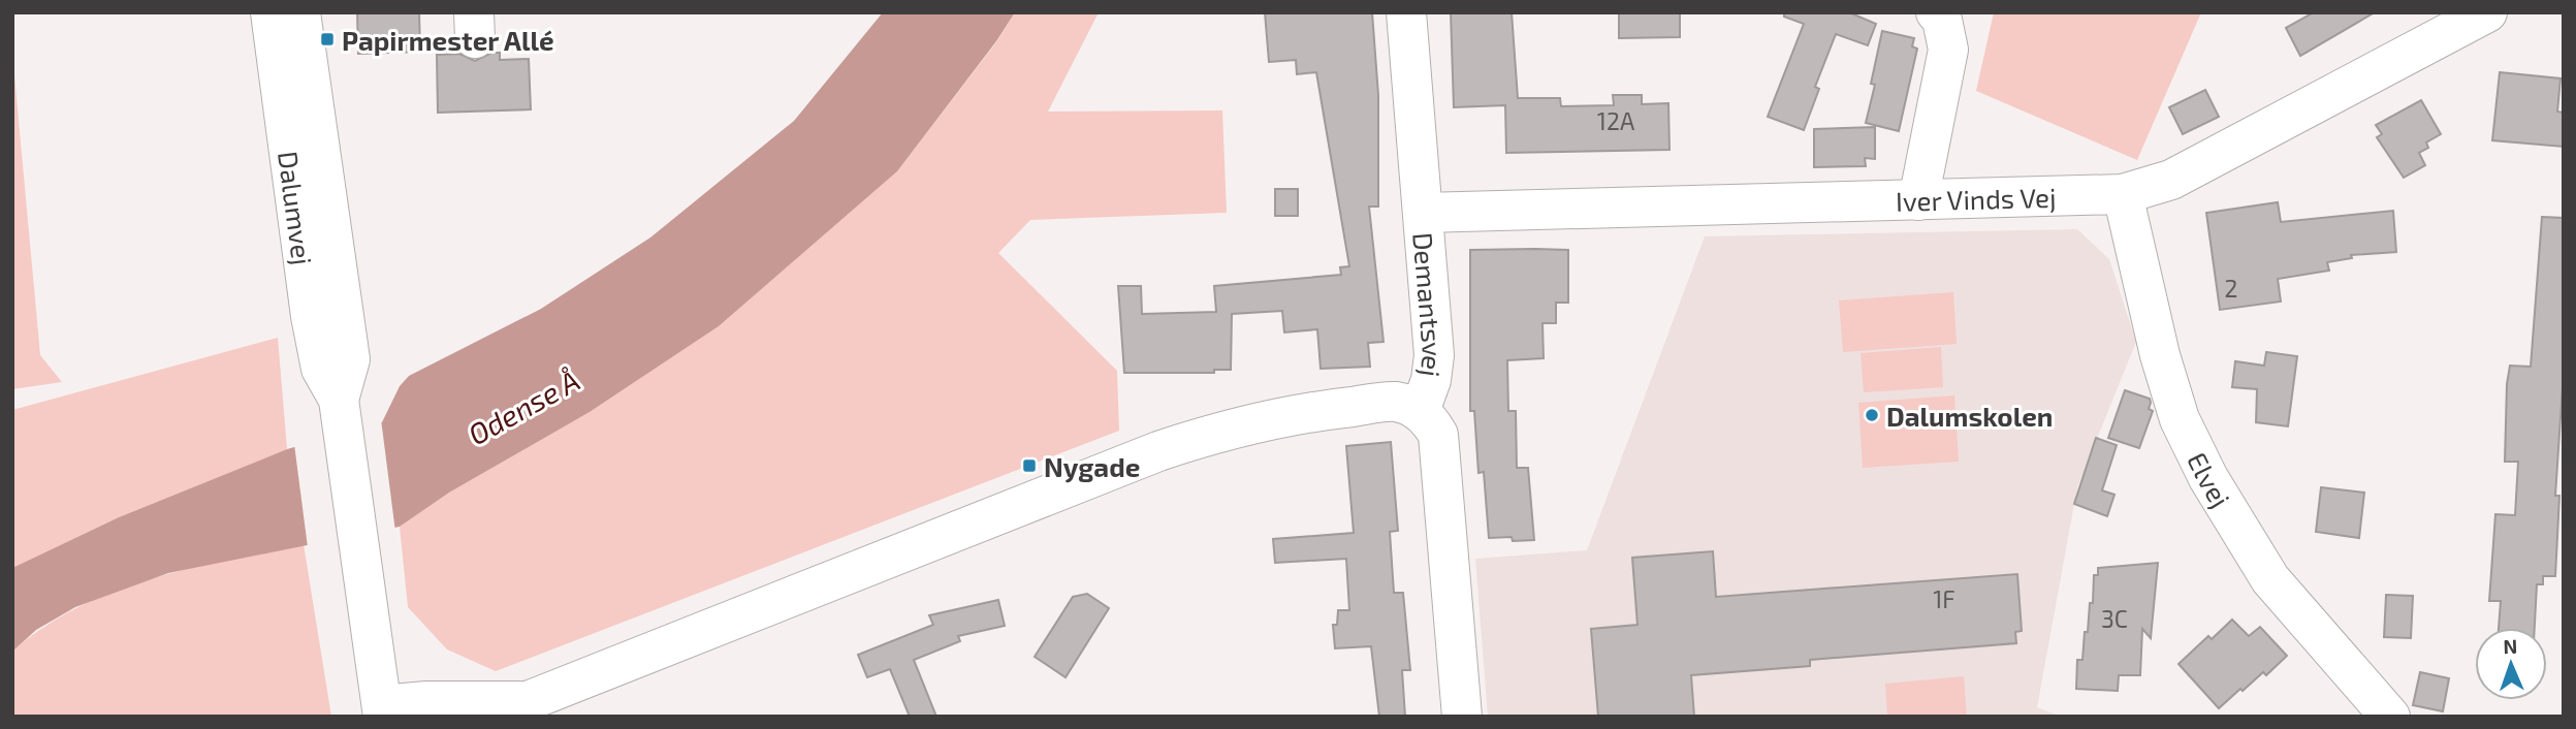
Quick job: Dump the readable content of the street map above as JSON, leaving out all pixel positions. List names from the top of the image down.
{
  "streets": {
    "street": [
      "Iver Vinds Vej",
      "Dalumvej",
      "Demantsvej",
      "Elvej"
    ]
  },
  "crossings": [
    ["Iver Vinds Vej", "Demantsvej"],
    ["Iver Vinds Vej", "Elvej"]
  ],
  "water": ["Odense Å"],
  "places": {
    "transit": ["Papirmester Allé", "Nygade"],
    "other": ["Dalumskolen"]
  },
  "house_numbers": [
    "12A",
    "2",
    "1F",
    "3C"
  ],
  "north": "top"
}
